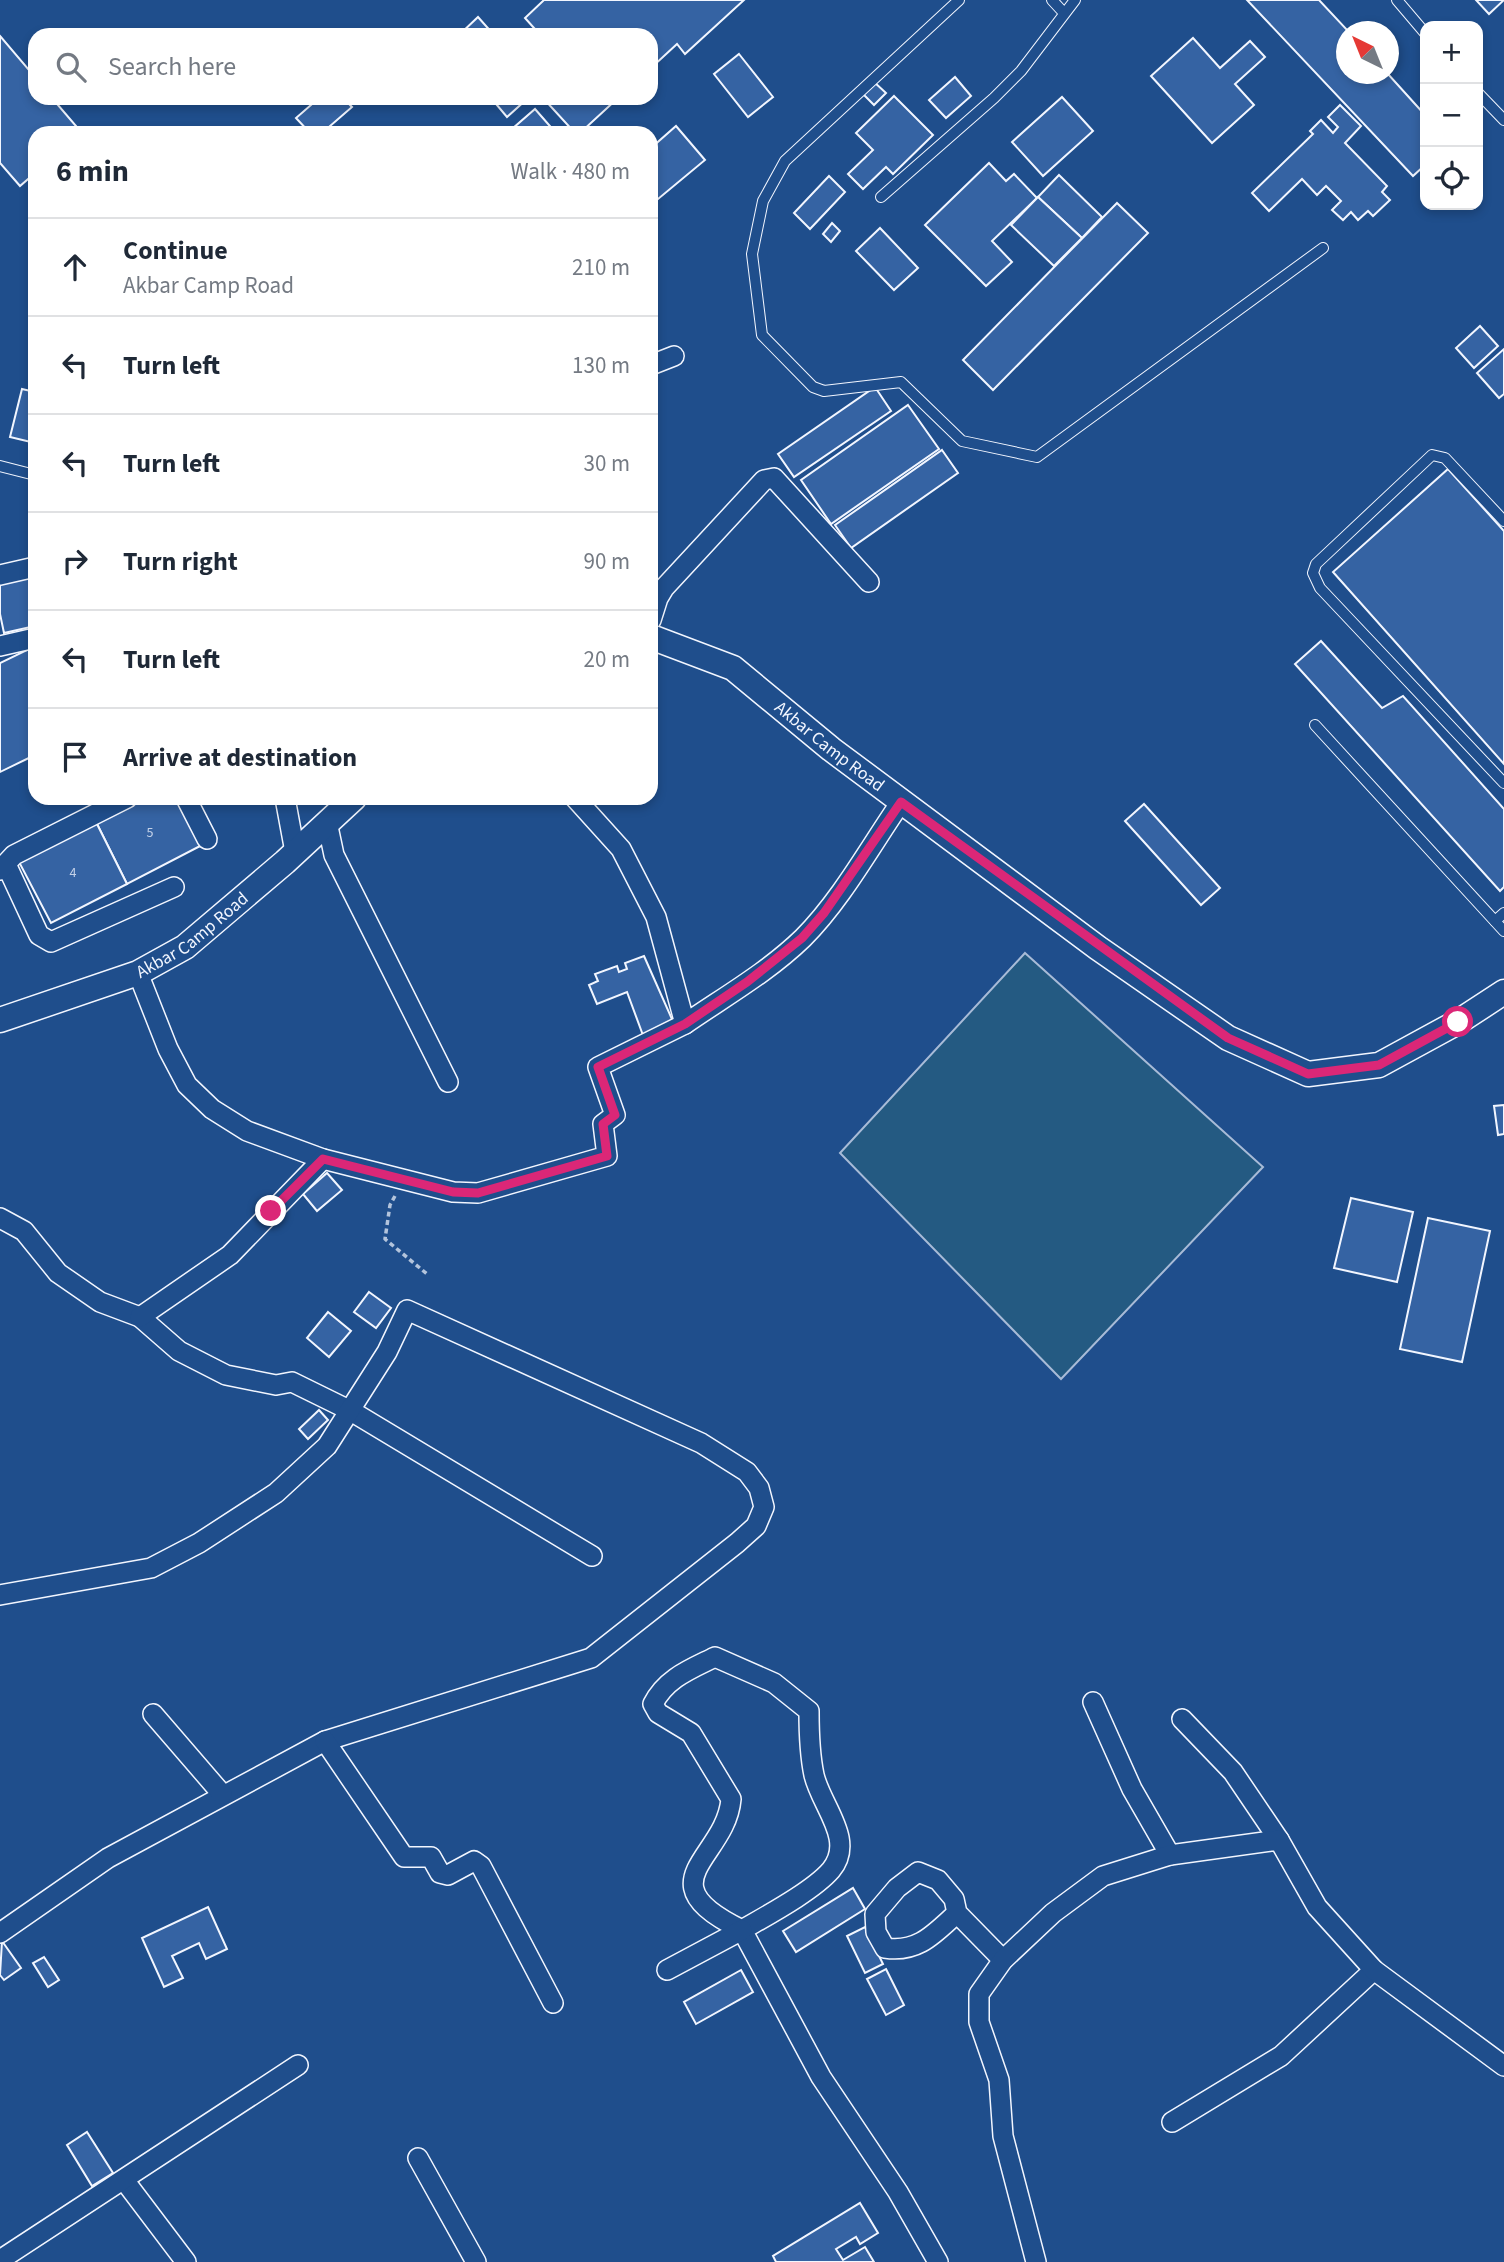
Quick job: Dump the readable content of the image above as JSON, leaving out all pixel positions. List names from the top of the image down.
{
  "streets": {
    "street": ["Akbar Camp Road"]
  },
  "house_numbers": ["5", "4"],
  "north": "top left",
  "page": {
    "map_buttons": ["+", "−"],
    "search": "Search here",
    "heading": ["6 min", "Walk · 480 m"],
    "list": [
      ["Continue", "Akbar Camp Road", "210 m"],
      ["Turn left", "130 m"],
      ["Turn left", "30 m"],
      ["Turn right", "90 m"],
      ["Turn left", "20 m"],
      "Arrive at destination"
    ]
  }
}
